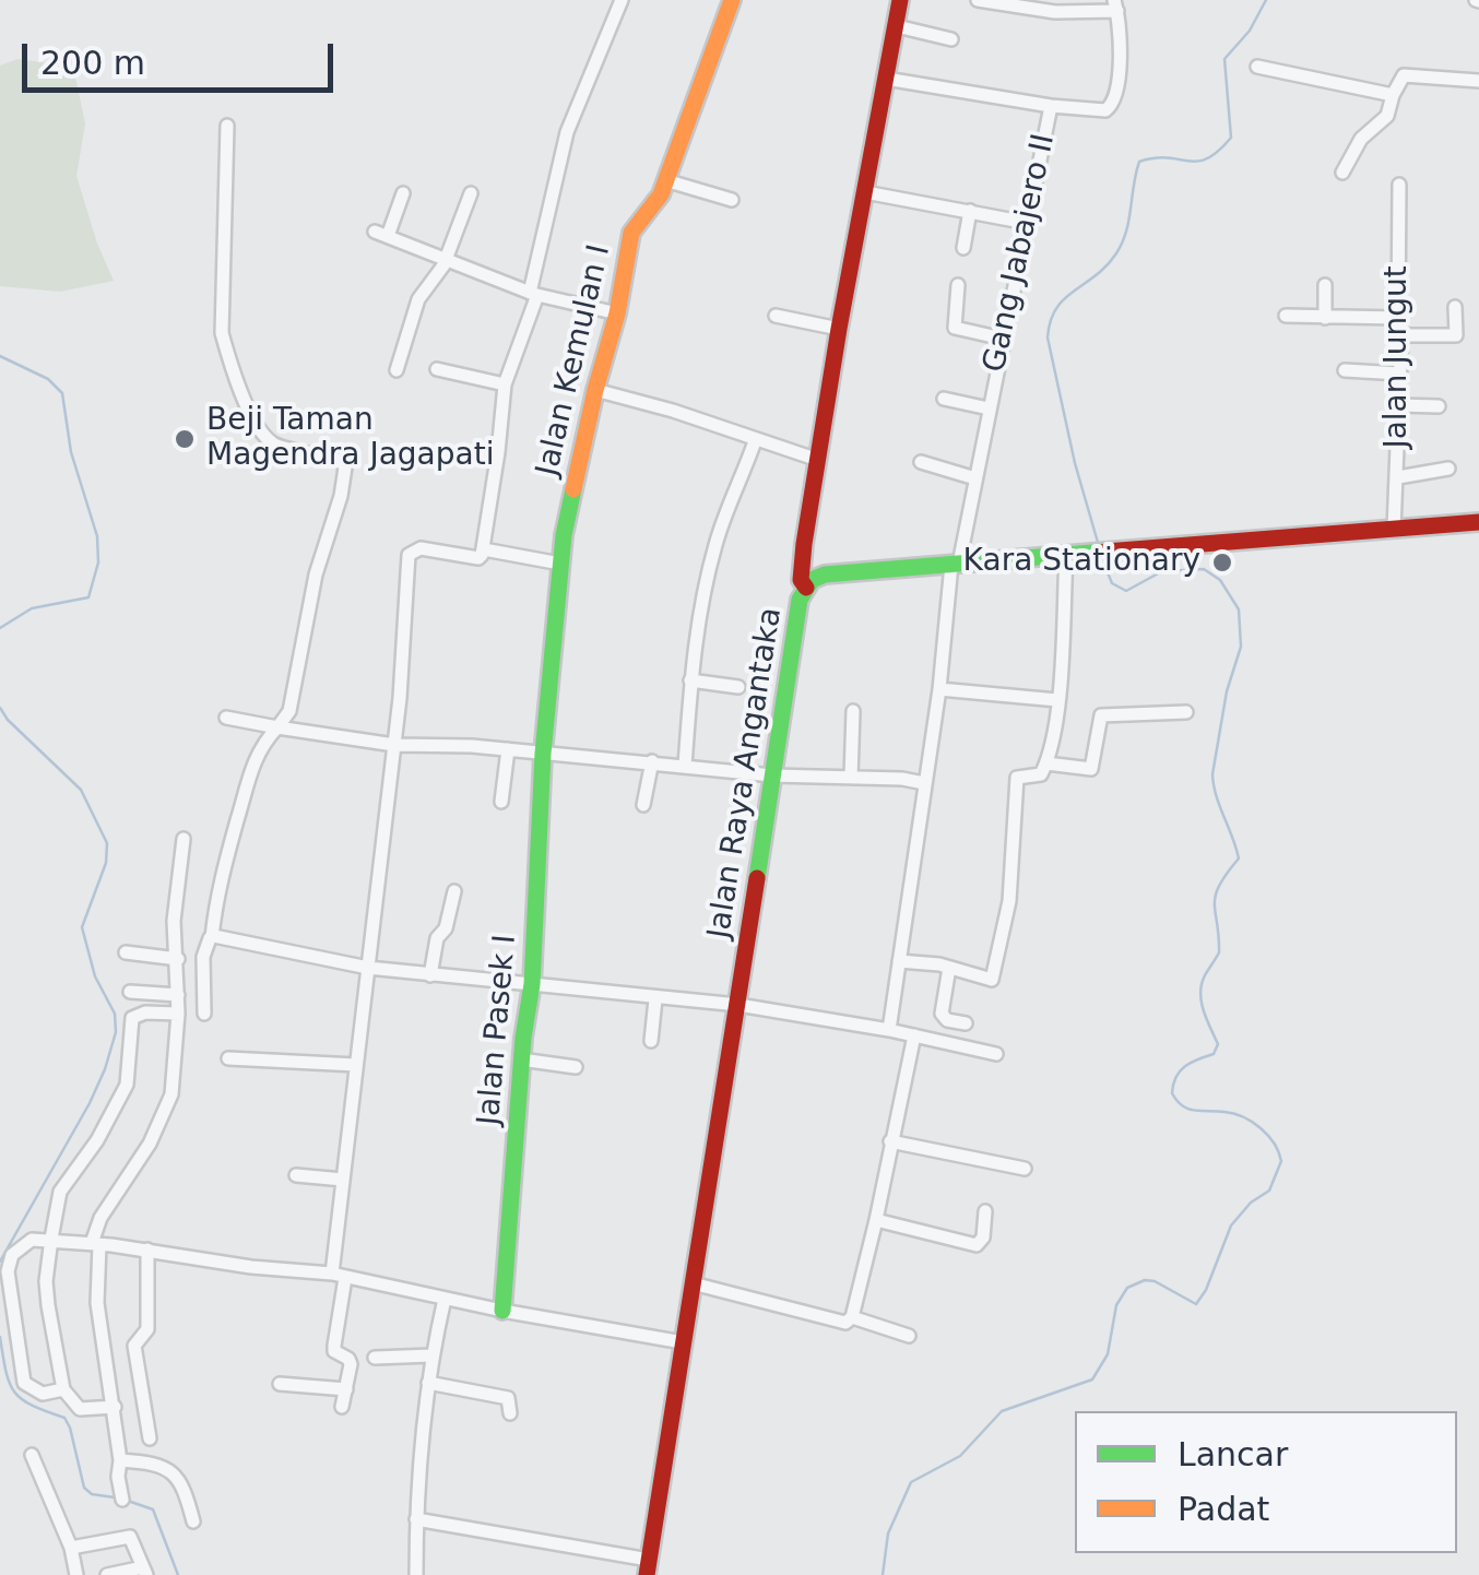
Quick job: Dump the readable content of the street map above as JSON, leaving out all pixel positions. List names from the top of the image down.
{
  "streets": {
    "street": [
      "Gang Jabajero II",
      "Jalan Jungut",
      "Jalan Kemulan I",
      "Jalan Raya Angantaka",
      "Jalan Pasek I"
    ]
  },
  "crossings": [
    ["Gang Jabajero II", "Jalan Raya Angantaka"],
    ["Jalan Jungut", "Jalan Raya Angantaka"],
    ["Jalan Kemulan I", "Jalan Pasek I"]
  ],
  "places": ["Beji Taman Magendra Jagapati", "Kara Stationary"],
  "legend": ["Lancar", "Padat"],
  "scale_bar": "200 m"
}
